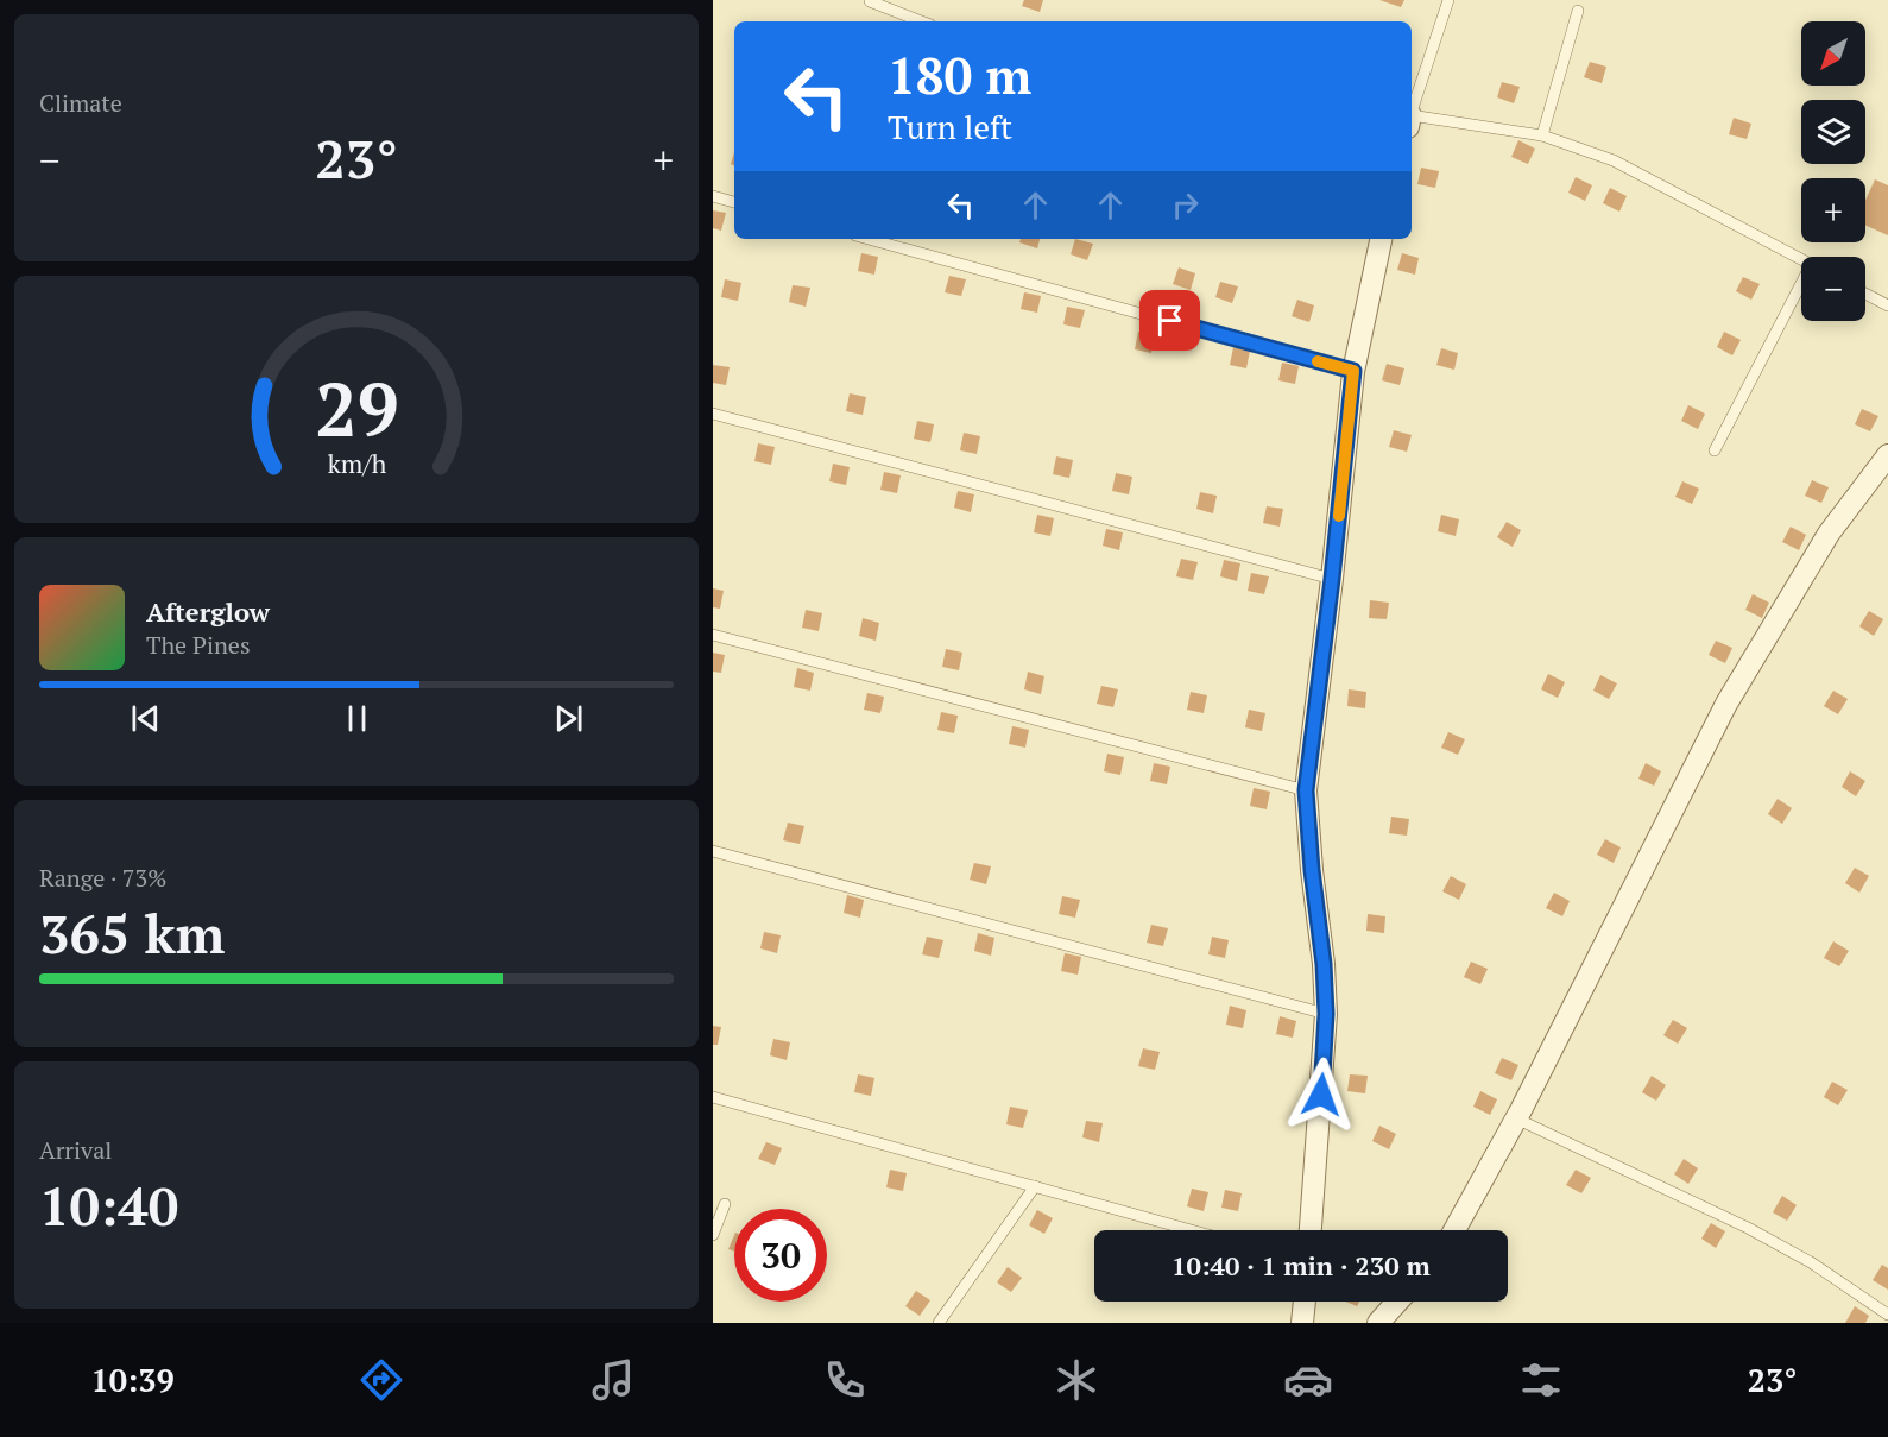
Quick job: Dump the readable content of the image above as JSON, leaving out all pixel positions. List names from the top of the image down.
{
  "north": "bottom left",
  "page": {
    "tile": [
      "Climate",
      ["Range · 73%", "365 km"],
      ["Arrival", "10:40"]
    ],
    "map_buttons": ["+", "−"],
    "turn": ["180 m", "Turn left"],
    "heat": ["−", "23°", "+"],
    "song": ["Afterglow", "The Pines"],
    "limit": "30",
    "trip": "10:40 · 1 min · 230 m",
    "tabs": ["10:39", "23°"],
    "gauge": ["29", "km/h"]
  }
}
